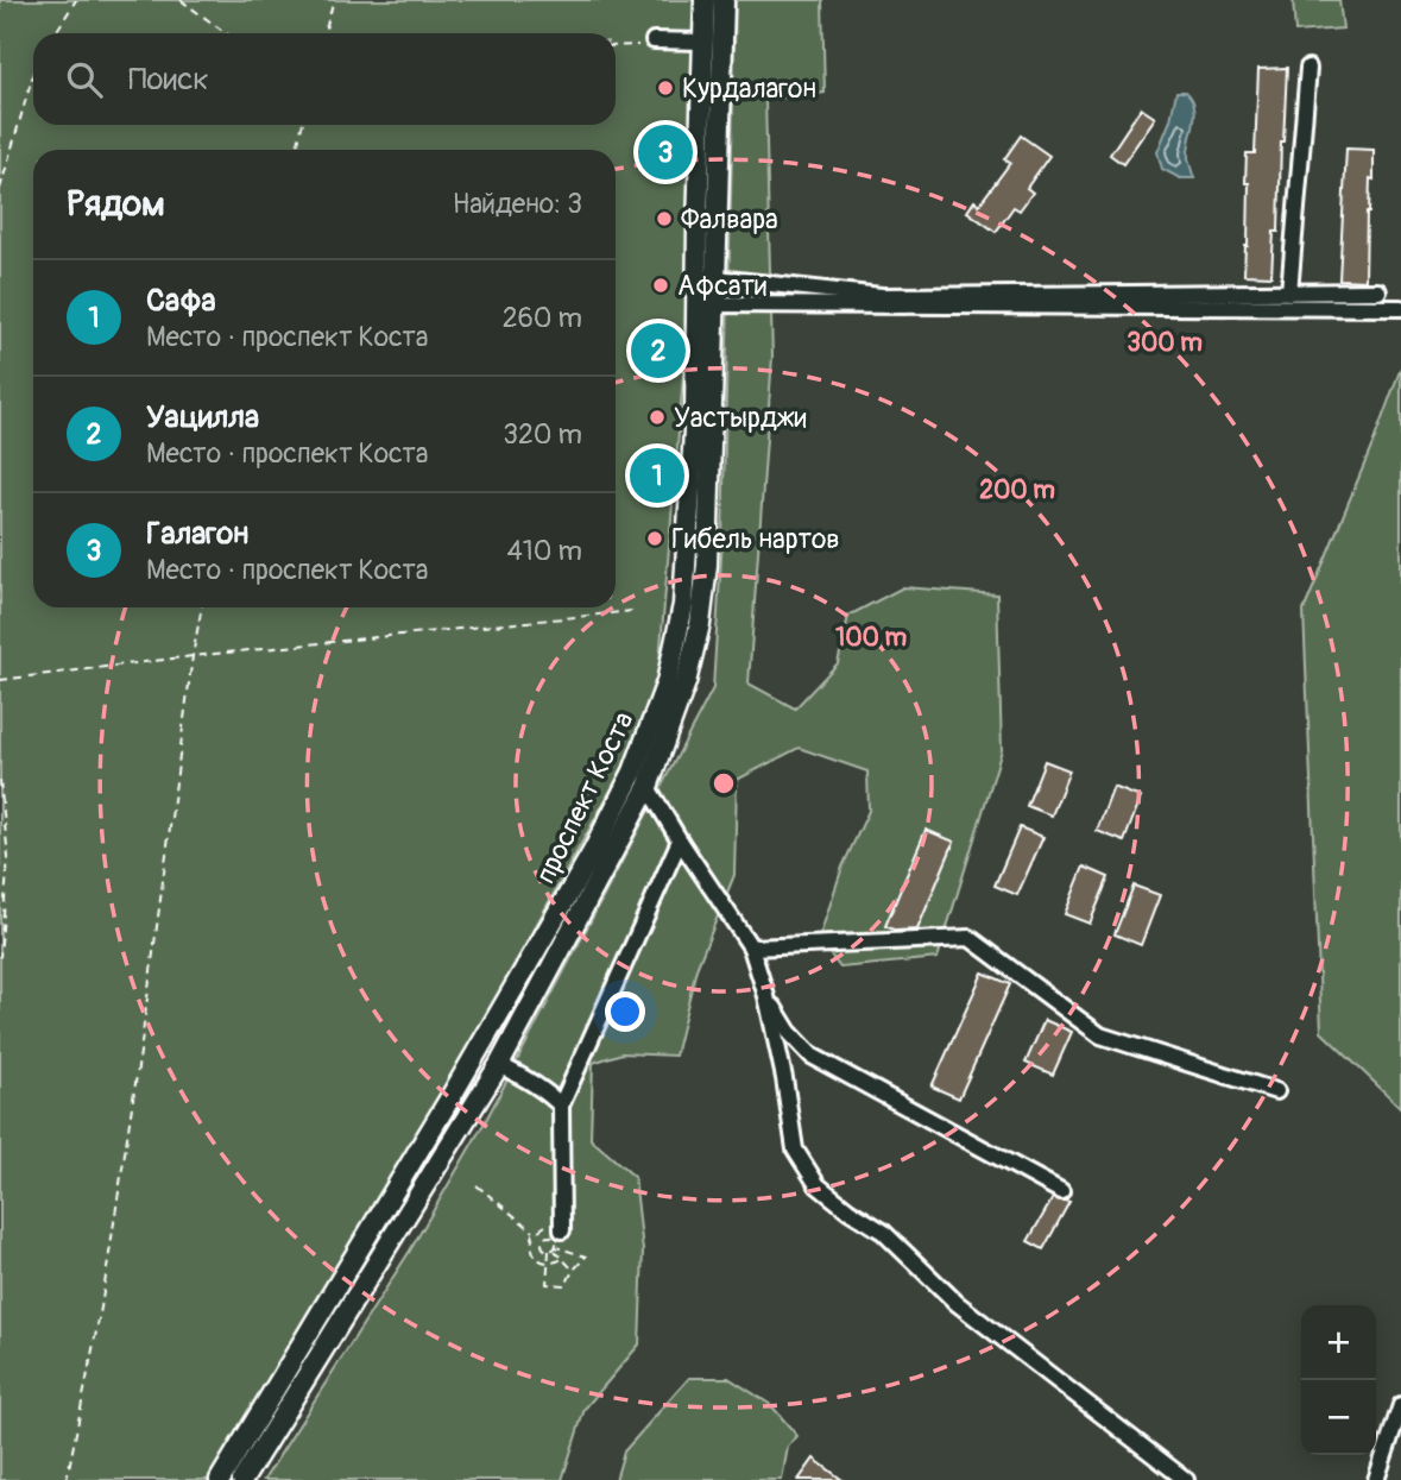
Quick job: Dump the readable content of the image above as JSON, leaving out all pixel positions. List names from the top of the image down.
{
  "streets": {
    "main road": ["проспект Коста"]
  },
  "places": [
    "Курдалагон",
    "Фалвара",
    "Афсати",
    "Уастырджи",
    "Гибель нартов"
  ],
  "page": {
    "search": "Поиск",
    "pins": ["3", "2", "1"],
    "heading": ["Рядом", "Найдено: 3"],
    "list": [
      {
        "mark": "1",
        "name": "Сафа",
        "note": "Место · проспект Коста",
        "value": "260 m"
      },
      {
        "mark": "2",
        "name": "Уацилла",
        "note": "Место · проспект Коста",
        "value": "320 m"
      },
      {
        "mark": "3",
        "name": "Галагон",
        "note": "Место · проспект Коста",
        "value": "410 m"
      }
    ],
    "map_buttons": ["+", "−"]
  },
  "rings": ["300 m", "200 m", "100 m"]
}
